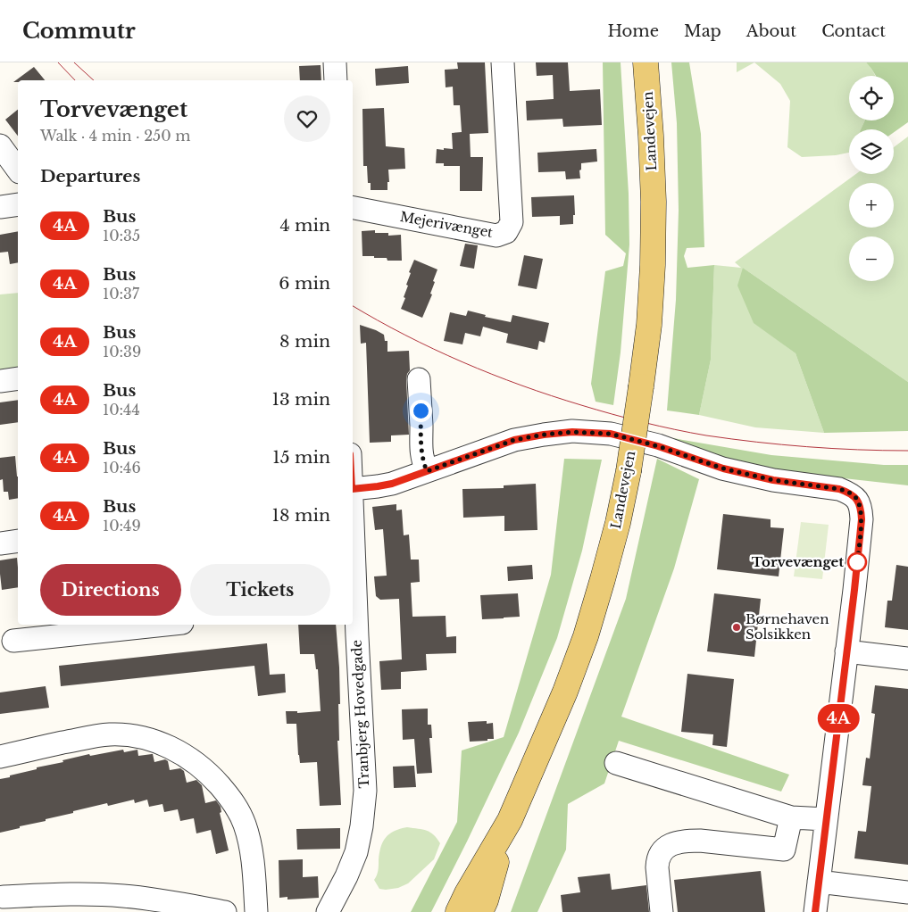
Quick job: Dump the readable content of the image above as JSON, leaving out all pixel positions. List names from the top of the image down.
{
  "streets": {
    "main road": ["Landevejen"],
    "street": ["Mejerivænget", "Tranbjerg Hovedgade"]
  },
  "places": ["Torvevænget", "Børnehaven Solsikken"],
  "lines": ["bus line 4A"],
  "page": {
    "header": "Commutr",
    "nav": [
      "Home",
      "Map",
      "About",
      "Contact"
    ],
    "on_map": "4A",
    "map_buttons": ["+", "−"],
    "heading": [
      ["Torvevænget", "Walk · 4 min · 250 m"],
      "Departures"
    ],
    "list": [
      {
        "mark": "4A",
        "name": "Bus",
        "note": "10:35",
        "value": "4 min"
      },
      {
        "mark": "4A",
        "name": "Bus",
        "note": "10:37",
        "value": "6 min"
      },
      {
        "mark": "4A",
        "name": "Bus",
        "note": "10:39",
        "value": "8 min"
      },
      {
        "mark": "4A",
        "name": "Bus",
        "note": "10:44",
        "value": "13 min"
      },
      {
        "mark": "4A",
        "name": "Bus",
        "note": "10:46",
        "value": "15 min"
      },
      {
        "mark": "4A",
        "name": "Bus",
        "note": "10:49",
        "value": "18 min"
      }
    ],
    "buttons": ["Directions", "Tickets"]
  }
}
